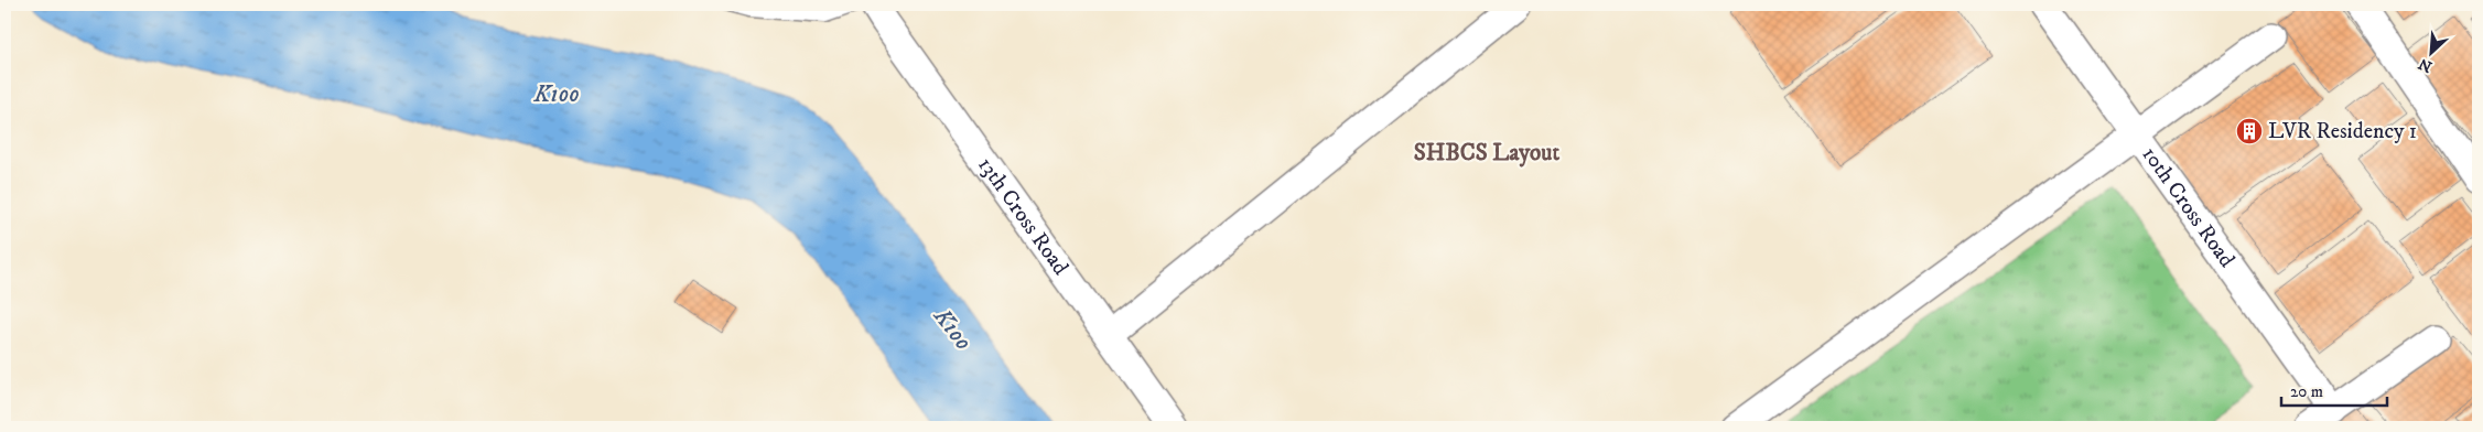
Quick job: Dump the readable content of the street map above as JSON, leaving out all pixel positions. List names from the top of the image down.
{
  "streets": {
    "street": ["10th Cross Road", "13th Cross Road"]
  },
  "districts": ["SHBCS Layout"],
  "water": ["K100"],
  "places": {
    "building": ["LVR Residency 1"]
  },
  "scale_bar": "20 m",
  "north": "bottom left"
}
